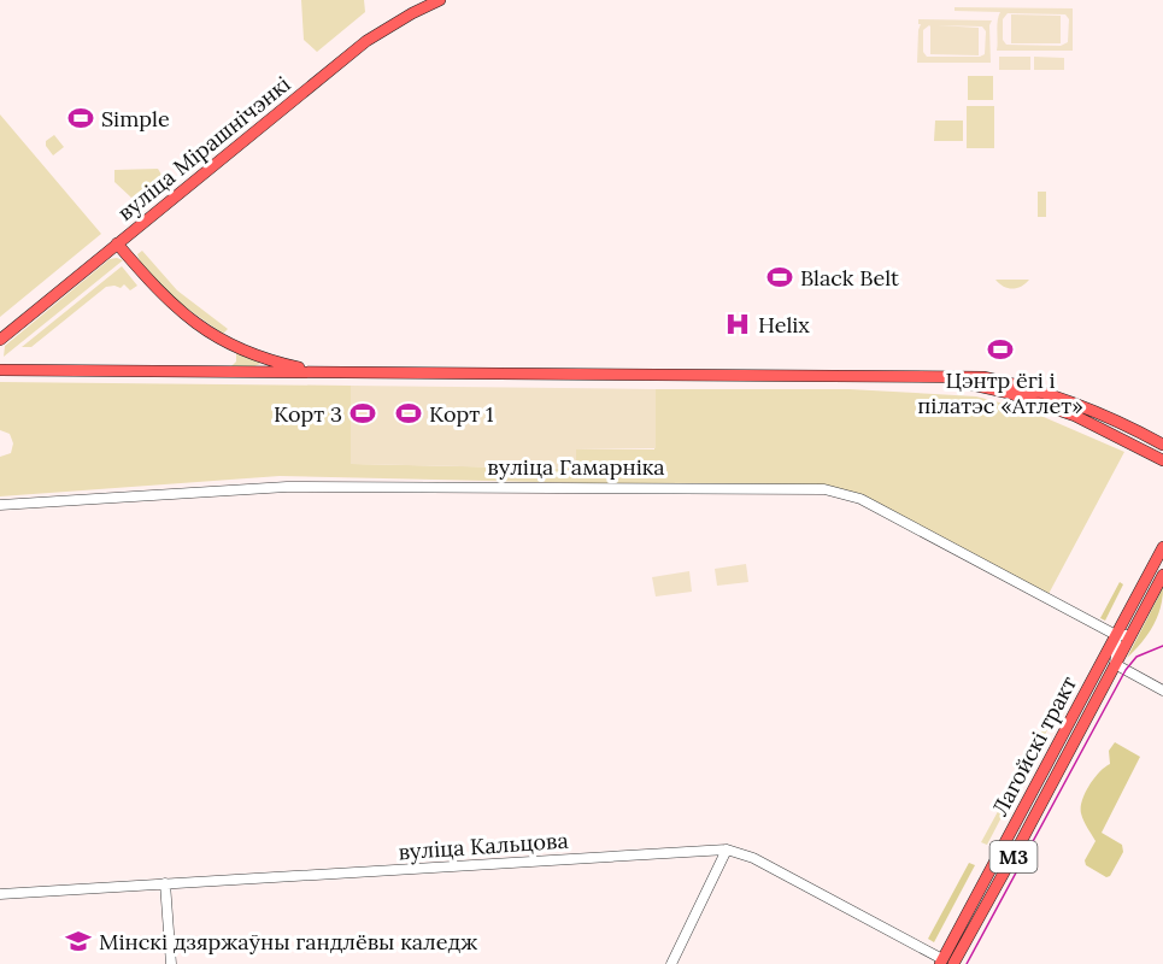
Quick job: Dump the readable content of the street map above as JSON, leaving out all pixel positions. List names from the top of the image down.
{
  "streets": {
    "main road": ["вуліца Мірашнічэнкі", "Лагойскі тракт", "М3"],
    "street": ["вуліца Гамарніка", "вуліца Кальцова"]
  },
  "crossings": [
    ["вуліца Гамарніка", "Лагойскі тракт"],
    ["Лагойскі тракт", "вуліца Кальцова"]
  ],
  "places": {
    "sports": [
      "Simple",
      "Black Belt",
      "Цэнтр ёгі і пілатэс «Атлет»",
      "Корт 3",
      "Корт 1"
    ],
    "hospital": ["Helix"],
    "school or university": ["Мінскі дзяржаўны гандлёвы каледж"]
  }
}
